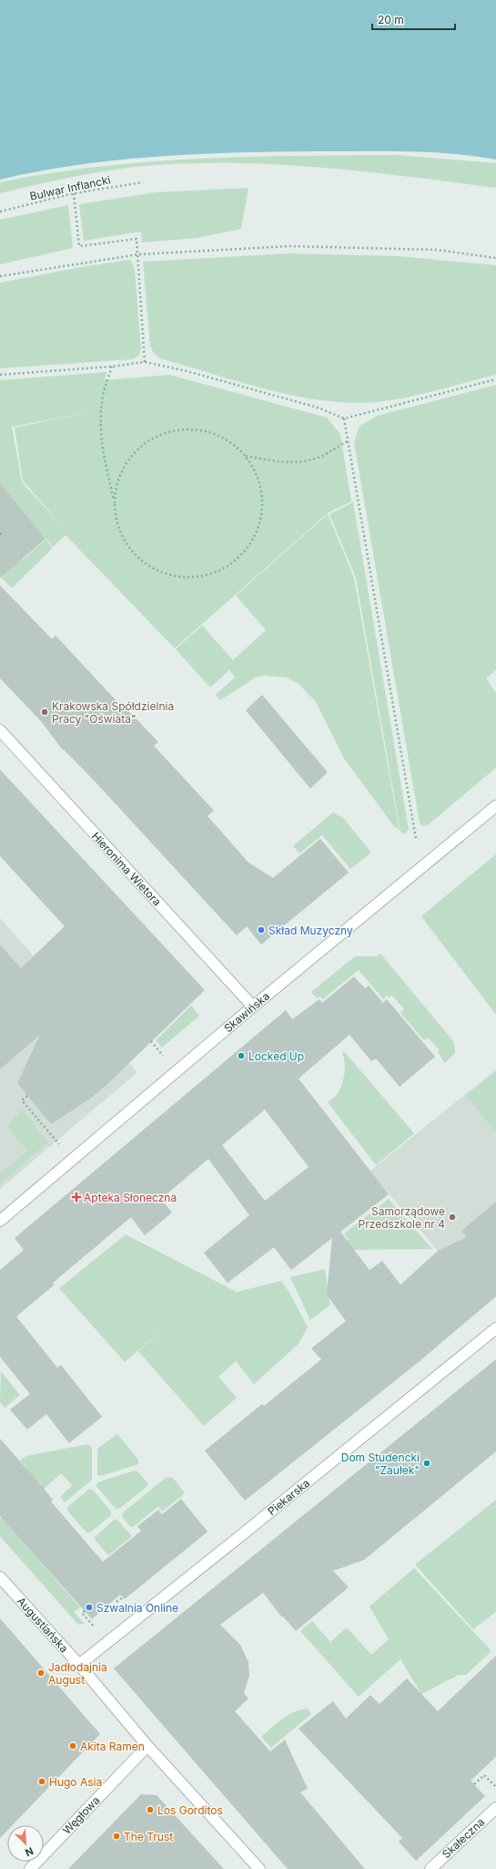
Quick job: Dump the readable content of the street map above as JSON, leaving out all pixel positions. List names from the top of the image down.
{
  "streets": {
    "street": [
      "Hieronima Wietora",
      "Skawińska",
      "Piekarska",
      "Augustiańska",
      "Węgłowa",
      "Skałeczna"
    ],
    "path": ["Bulwar Inflancki"]
  },
  "crossings": [
    ["Hieronima Wietora", "Skawińska"],
    ["Piekarska", "Augustiańska"],
    ["Augustiańska", "Węgłowa"]
  ],
  "places": {
    "other": [
      "Krakowska Spółdzielnia Pracy \"Oświata\"",
      "Skład Muzyczny",
      "Locked Up",
      "Samorządowe Przedszkole nr 4",
      "Dom Studencki \"Zaułek\"",
      "Szwalnia Online",
      "Jadłodajnia August",
      "Akita Ramen",
      "Hugo Asia",
      "Los Gorditos",
      "The Trust"
    ],
    "health": ["Apteka Słoneczna"]
  },
  "scale_bar": "20 m",
  "north": "bottom right"
}
